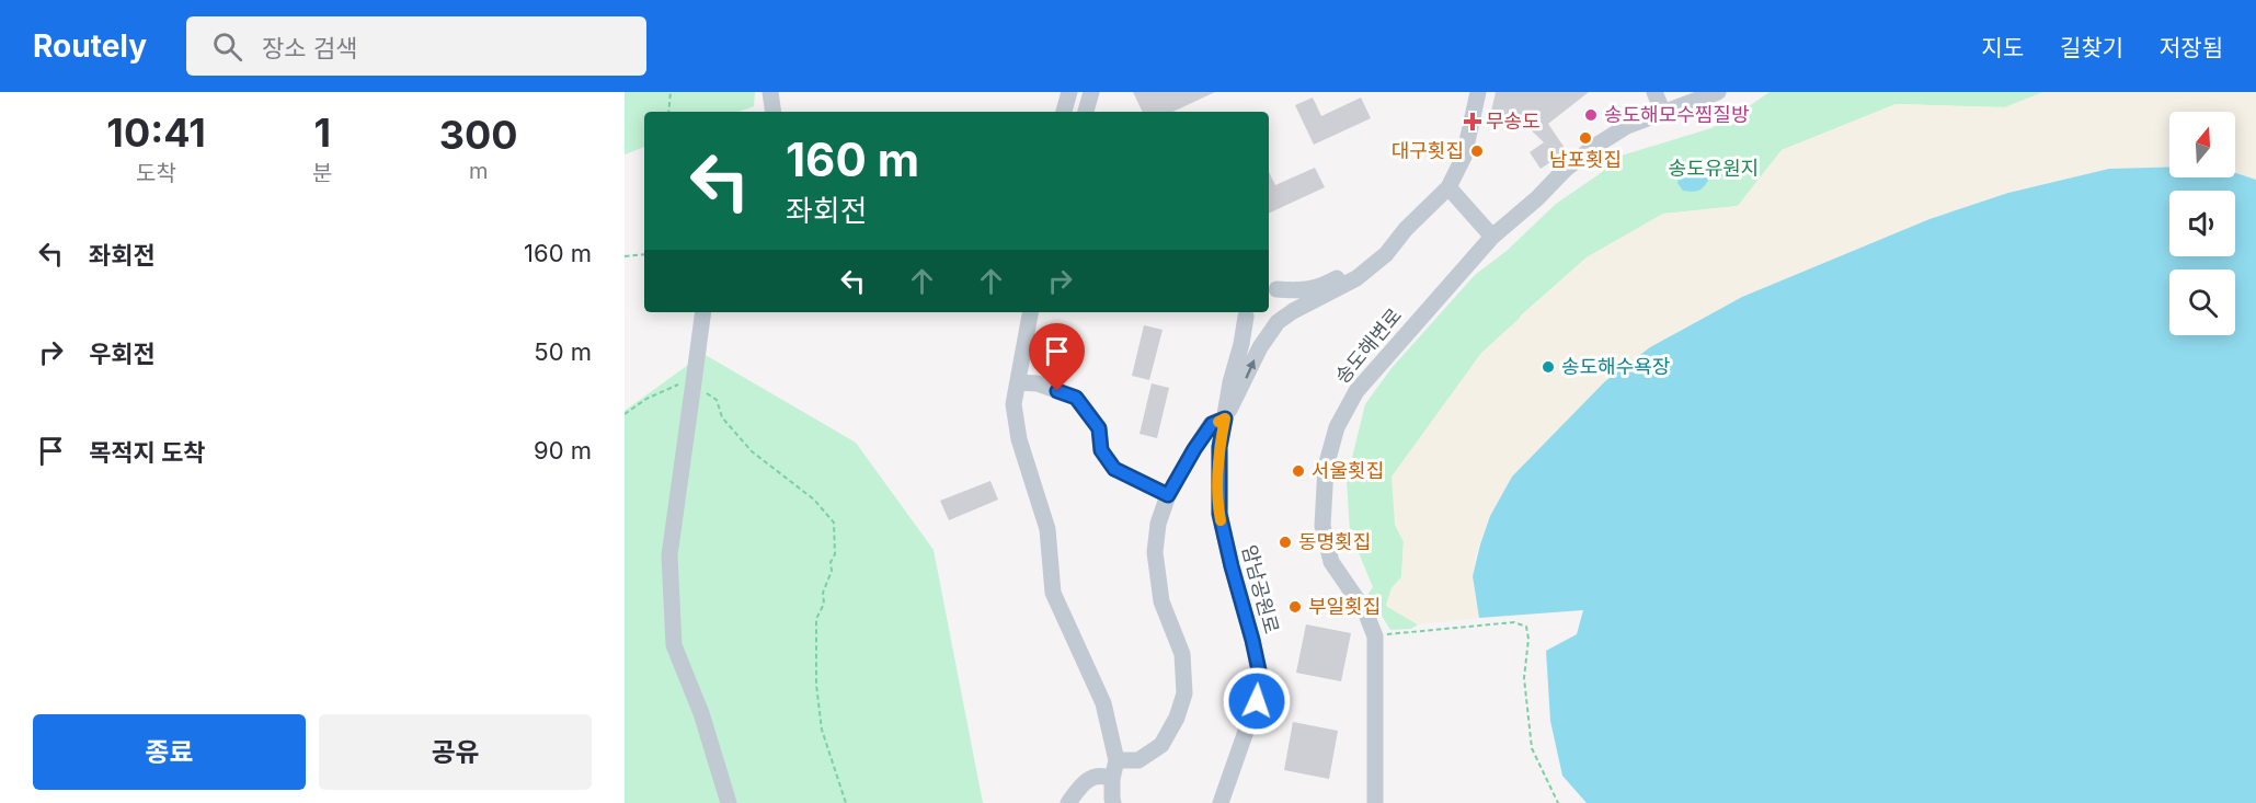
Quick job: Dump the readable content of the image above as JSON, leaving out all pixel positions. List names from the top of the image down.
{
  "streets": {
    "street": ["송도해변로", "암남공원로"]
  },
  "parks": ["송도유원지"],
  "places": {
    "other": [
      "송도해모수찜질방",
      "남포횟집",
      "대구횟집",
      "송도해수욕장",
      "서울횟집",
      "동명횟집",
      "부일횟집"
    ],
    "health": ["무송도"]
  },
  "north": "top",
  "page": {
    "header": "Routely",
    "search": "장소 검색",
    "nav": ["지도", "길찾기", "저장됨"],
    "eta": [
      "10:41",
      "도착",
      "1",
      "분",
      "300",
      "m"
    ],
    "turn": ["160 m", "좌회전"],
    "list": [
      {
        "name": "좌회전",
        "value": "160 m"
      },
      {
        "name": "우회전",
        "value": "50 m"
      },
      {
        "name": "목적지 도착",
        "value": "90 m"
      }
    ],
    "buttons": ["종료", "공유"]
  }
}
